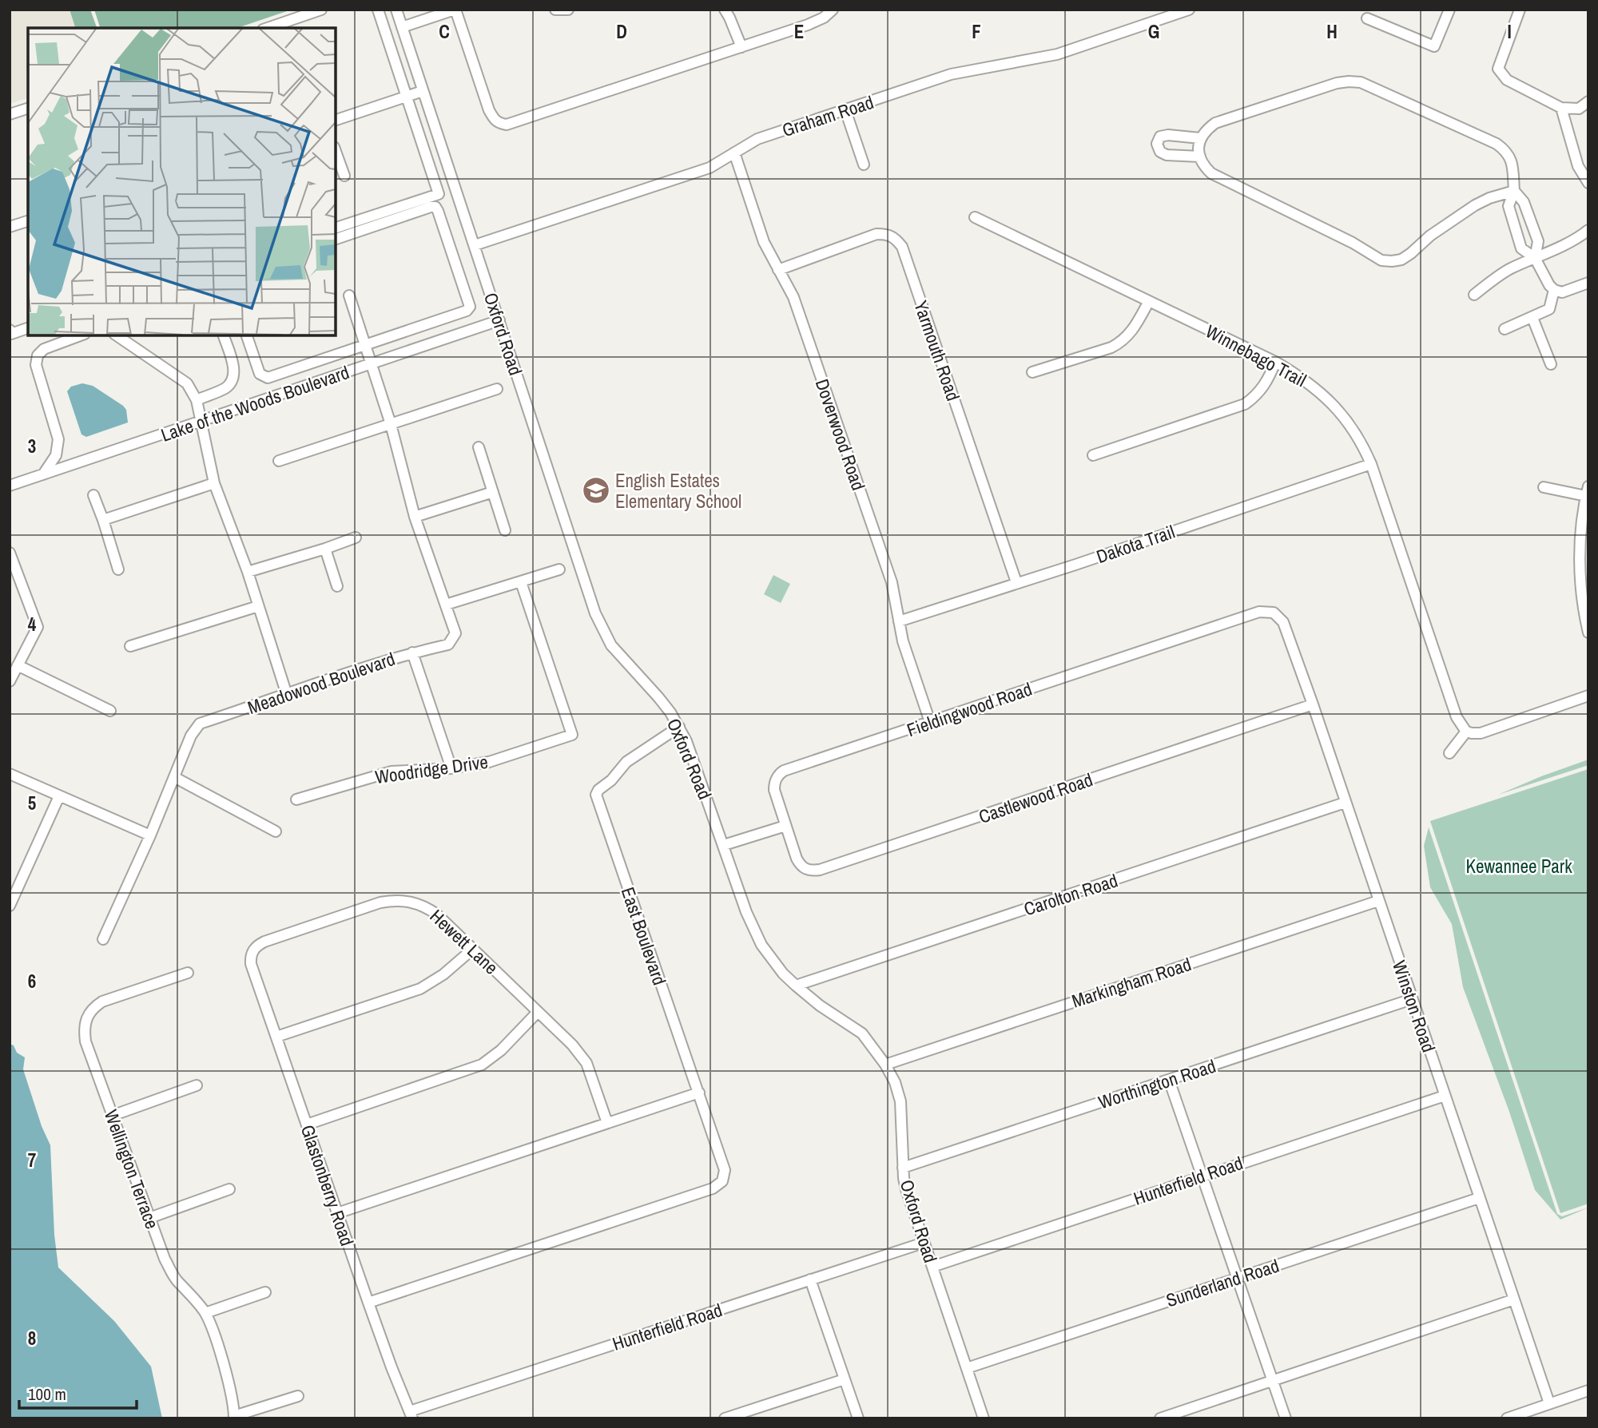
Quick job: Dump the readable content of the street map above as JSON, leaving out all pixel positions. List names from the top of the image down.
{
  "streets": {
    "street": [
      "Graham Road",
      "Oxford Road",
      "Yarmouth Road",
      "Winnebago Trail",
      "Lake of the Woods Boulevard",
      "Doverwood Road",
      "Dakota Trail",
      "Meadowood Boulevard",
      "Fieldingwood Road",
      "Woodridge Drive",
      "Castlewood Road",
      "Carolton Road",
      "East Boulevard",
      "Hewett Lane",
      "Markingham Road",
      "Winston Road",
      "Worthington Road",
      "Wellington Terrace",
      "Hunterfield Road",
      "Glastonberry Road",
      "Sunderland Road"
    ]
  },
  "crossings": [
    ["Graham Road", "Oxford Road"],
    ["Graham Road", "Doverwood Road"],
    ["Oxford Road", "Lake of the Woods Boulevard"],
    ["Oxford Road", "Carolton Road"],
    ["Oxford Road", "East Boulevard"],
    ["Oxford Road", "Markingham Road"],
    ["Oxford Road", "Worthington Road"],
    ["Oxford Road", "Hunterfield Road"],
    ["Oxford Road", "Sunderland Road"],
    ["Yarmouth Road", "Doverwood Road"],
    ["Yarmouth Road", "Dakota Trail"],
    ["Winnebago Trail", "Dakota Trail"],
    ["Lake of the Woods Boulevard", "Meadowood Boulevard"],
    ["Doverwood Road", "Dakota Trail"],
    ["Doverwood Road", "Fieldingwood Road"],
    ["Fieldingwood Road", "Castlewood Road"],
    ["Fieldingwood Road", "Winston Road"],
    ["Castlewood Road", "Winston Road"],
    ["Carolton Road", "Winston Road"],
    ["East Boulevard", "Glastonberry Road"],
    ["Hewett Lane", "Glastonberry Road"],
    ["Markingham Road", "Winston Road"],
    ["Winston Road", "Worthington Road"],
    ["Winston Road", "Hunterfield Road"],
    ["Winston Road", "Sunderland Road"],
    ["Hunterfield Road", "Glastonberry Road"]
  ],
  "parks": ["Kewannee Park"],
  "places": {
    "school or university": ["English Estates Elementary School"]
  },
  "scale_bar": "100 m",
  "grid": {
    "columns": [
      "C",
      "D",
      "E",
      "F",
      "G",
      "H",
      "I"
    ],
    "rows": [
      "3",
      "4",
      "5",
      "6",
      "7",
      "8"
    ]
  }
}
